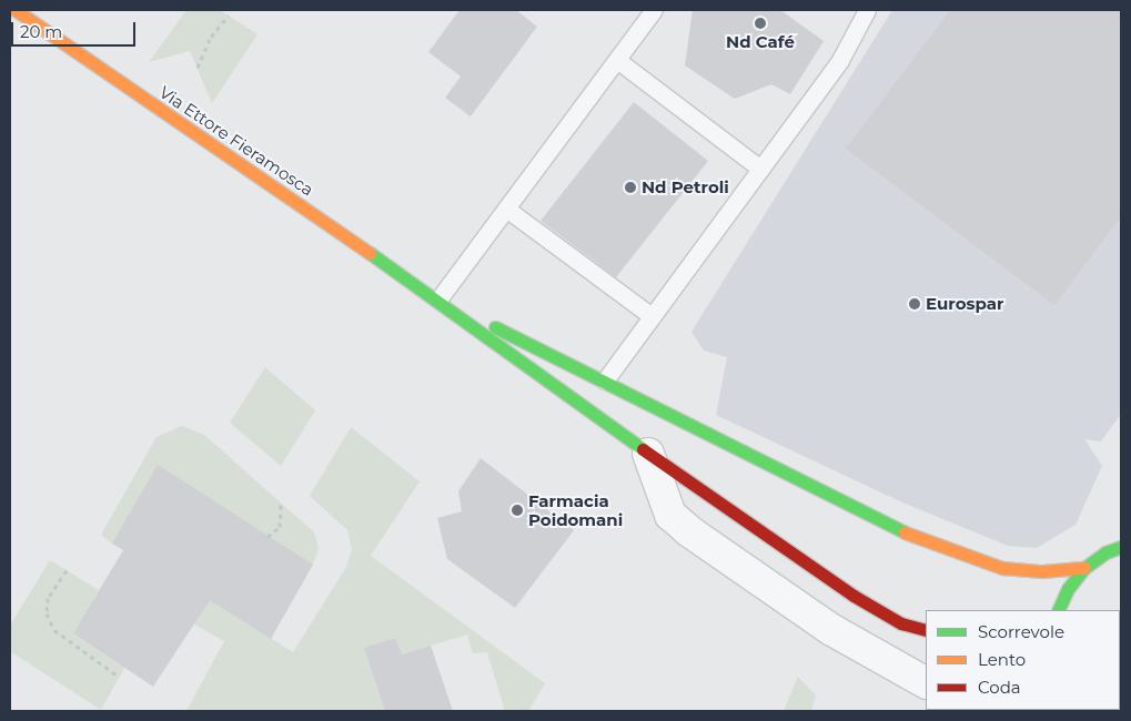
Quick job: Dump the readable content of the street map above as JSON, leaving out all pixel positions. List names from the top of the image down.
{
  "streets": {
    "main road": ["Via Ettore Fieramosca"]
  },
  "places": [
    "Nd Café",
    "Nd Petroli",
    "Eurospar",
    "Farmacia Poidomani"
  ],
  "legend": ["Scorrevole", "Lento", "Coda"],
  "scale_bar": "20 m"
}
